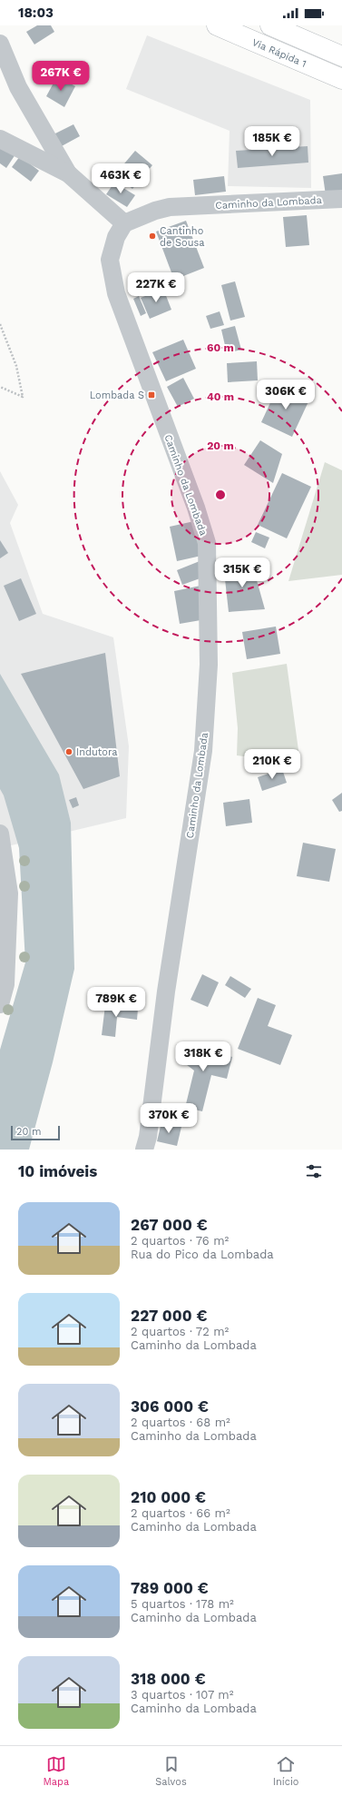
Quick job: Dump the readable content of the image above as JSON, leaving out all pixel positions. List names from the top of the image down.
{
  "streets": {
    "highway": ["Via Rápida 1"],
    "street": ["Caminho da Lombada"]
  },
  "places": {
    "other": ["Cantinho de Sousa", "Indutora"],
    "transit": ["Lombada S"]
  },
  "scale_bar": "20 m",
  "page": {
    "status": "18:03",
    "price": [
      "267K €",
      "185K €",
      "463K €",
      "227K €",
      "306K €",
      "315K €",
      "210K €",
      "789K €",
      "318K €",
      "370K €"
    ],
    "scale": "20 m",
    "heading": "10 imóveis",
    "list": [
      {
        "name": "267 000 €",
        "note": "2 quartos · 76 m² · Rua do Pico da Lombada"
      },
      {
        "name": "227 000 €",
        "note": "2 quartos · 72 m² · Caminho da Lombada"
      },
      {
        "name": "306 000 €",
        "note": "2 quartos · 68 m² · Caminho da Lombada"
      },
      {
        "name": "210 000 €",
        "note": "2 quartos · 66 m² · Caminho da Lombada"
      },
      {
        "name": "789 000 €",
        "note": "5 quartos · 178 m² · Caminho da Lombada"
      },
      {
        "name": "318 000 €",
        "note": "3 quartos · 107 m² · Caminho da Lombada"
      }
    ],
    "tabs": ["Mapa", "Salvos", "Início"]
  },
  "rings": ["60 m", "40 m", "20 m"]
}
